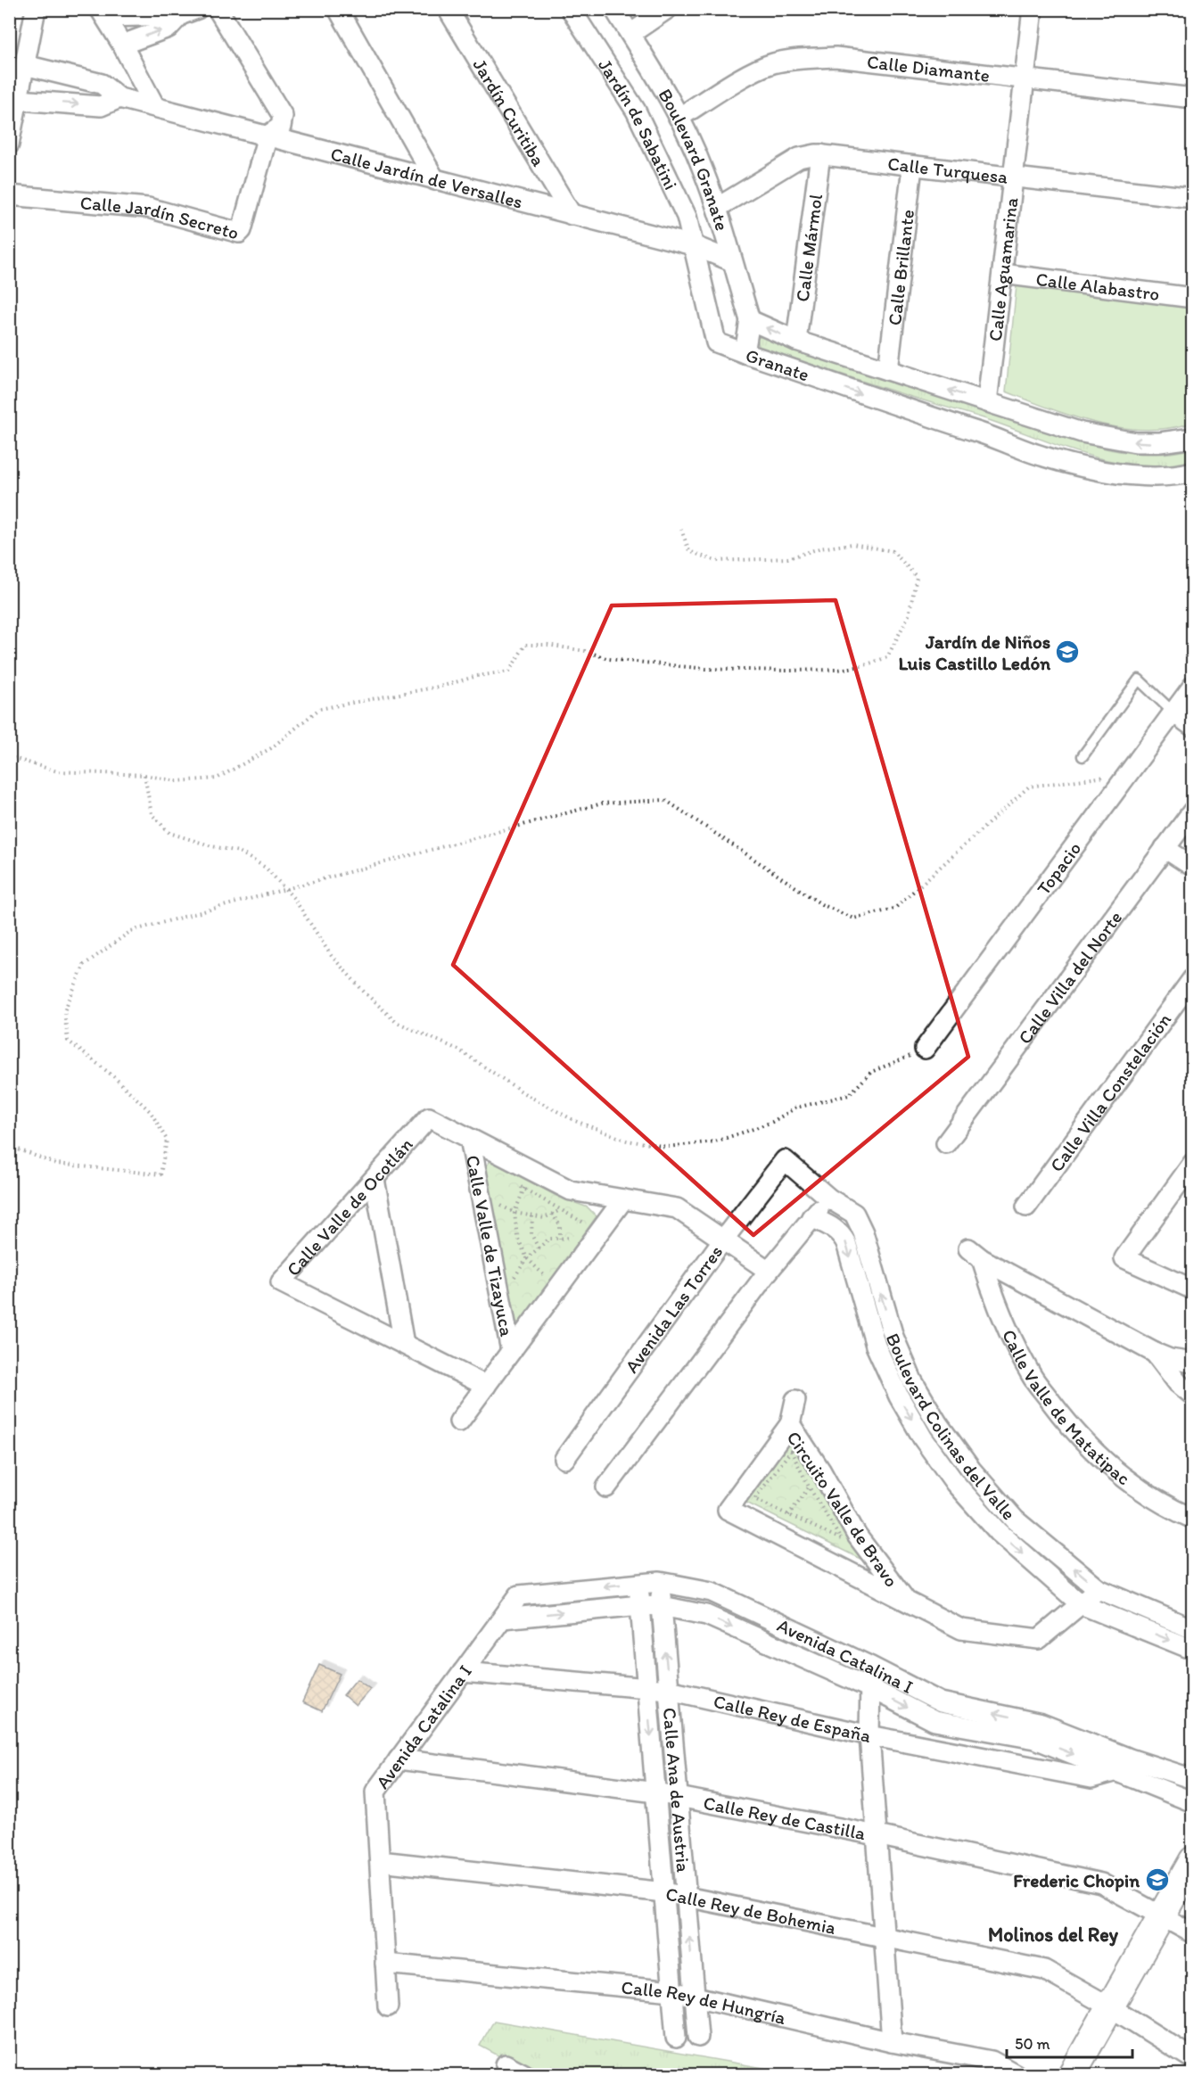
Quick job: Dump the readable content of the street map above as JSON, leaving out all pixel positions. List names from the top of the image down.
{
  "streets": {
    "street": [
      "Calle Diamante",
      "Jardín Curitiba",
      "Jardín de Sabatini",
      "Boulevard Granate",
      "Calle Turquesa",
      "Calle Jardín de Versalles",
      "Calle Jardín Secreto",
      "Calle Mármol",
      "Calle Brillante",
      "Calle Aguamarina",
      "Calle Alabastro",
      "Granate",
      "Topacio",
      "Calle Villa del Norte",
      "Calle Villa Constelación",
      "Calle Valle de Ocotlán",
      "Calle Valle de Tizayuca",
      "Avenida Las Torres",
      "Calle Valle de Matatipac",
      "Boulevard Colinas del Valle",
      "Circuito Valle de Bravo",
      "Avenida Catalina I",
      "Calle Rey de España",
      "Calle Ana de Austria",
      "Calle Rey de Castilla",
      "Calle Rey de Bohemia",
      "Calle Rey de Hungría"
    ]
  },
  "crossings": [
    ["Calle Diamante", "Boulevard Granate"],
    ["Calle Diamante", "Calle Aguamarina"],
    ["Jardín Curitiba", "Calle Jardín de Versalles"],
    ["Jardín de Sabatini", "Calle Jardín de Versalles"],
    ["Jardín de Sabatini", "Granate"],
    ["Boulevard Granate", "Calle Turquesa"],
    ["Boulevard Granate", "Calle Jardín de Versalles"],
    ["Boulevard Granate", "Granate"],
    ["Calle Turquesa", "Calle Mármol"],
    ["Calle Turquesa", "Calle Brillante"],
    ["Calle Turquesa", "Calle Aguamarina"],
    ["Calle Jardín de Versalles", "Calle Jardín Secreto"],
    ["Calle Mármol", "Granate"],
    ["Calle Brillante", "Granate"],
    ["Calle Aguamarina", "Calle Alabastro"],
    ["Calle Aguamarina", "Granate"],
    ["Calle Valle de Ocotlán", "Calle Valle de Tizayuca"],
    ["Calle Valle de Ocotlán", "Avenida Las Torres"],
    ["Avenida Las Torres", "Boulevard Colinas del Valle"],
    ["Boulevard Colinas del Valle", "Circuito Valle de Bravo"],
    ["Avenida Catalina I", "Calle Rey de España"],
    ["Avenida Catalina I", "Calle Ana de Austria"],
    ["Avenida Catalina I", "Calle Rey de Castilla"],
    ["Avenida Catalina I", "Calle Rey de Bohemia"],
    ["Avenida Catalina I", "Calle Rey de Hungría"],
    ["Calle Rey de España", "Calle Ana de Austria"],
    ["Calle Ana de Austria", "Calle Rey de Castilla"],
    ["Calle Ana de Austria", "Calle Rey de Bohemia"],
    ["Calle Ana de Austria", "Calle Rey de Hungría"]
  ],
  "districts": ["Molinos del Rey"],
  "places": {
    "school or university": ["Jardín de Niños Luis Castillo Ledón", "Frederic Chopin"]
  },
  "scale_bar": "50 m"
}
